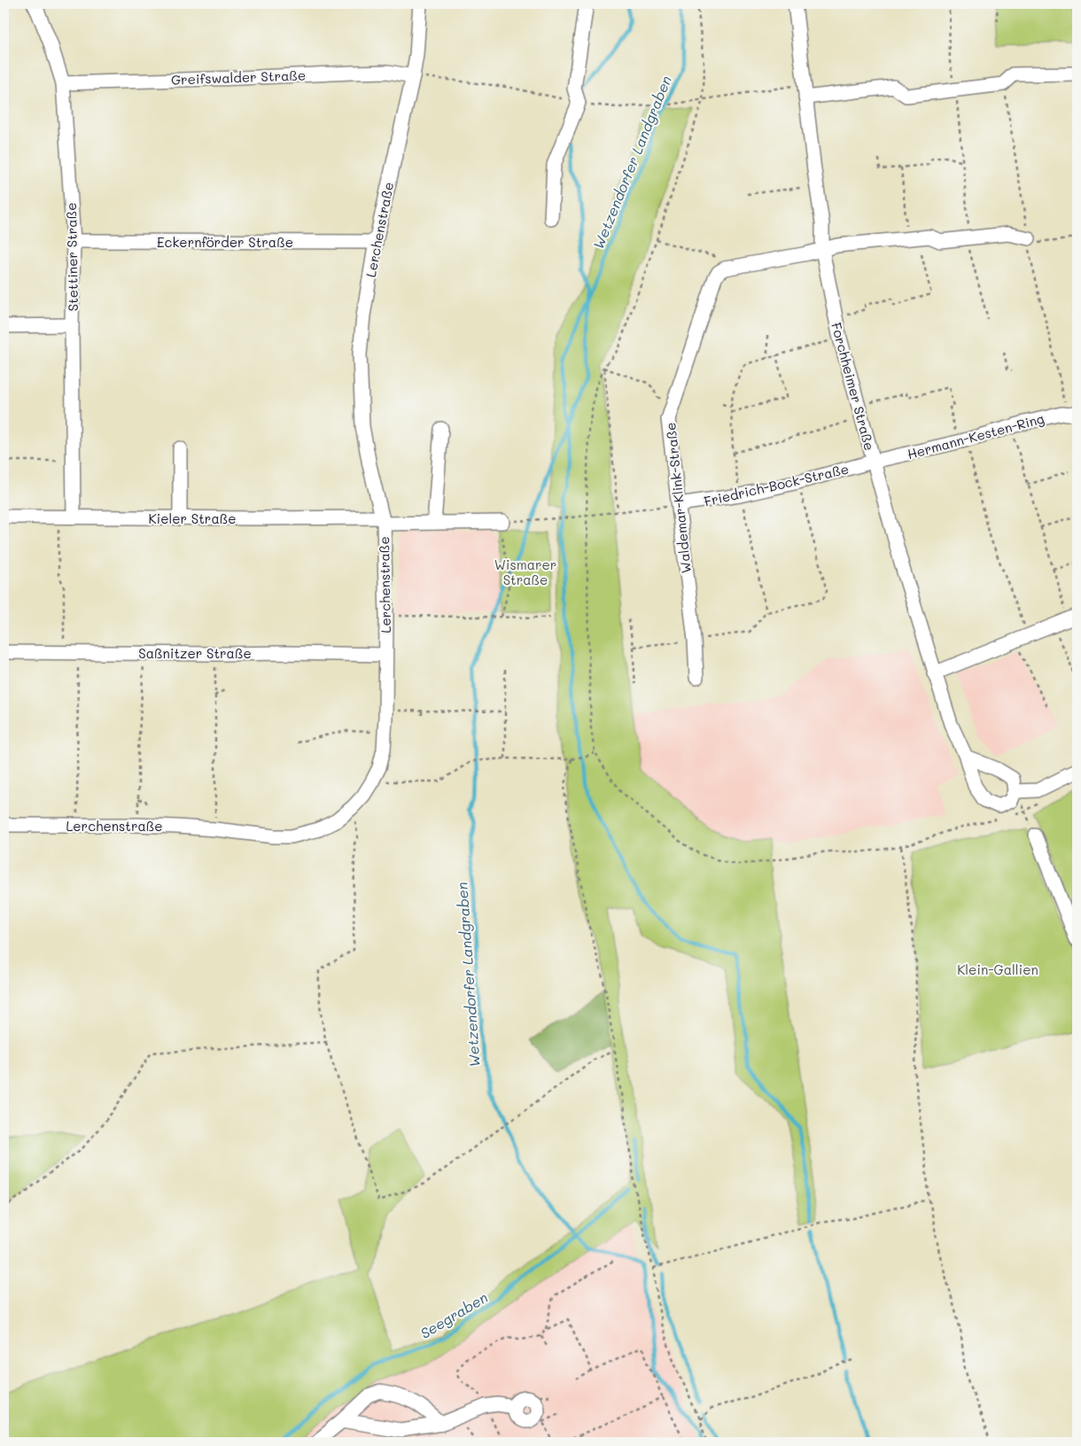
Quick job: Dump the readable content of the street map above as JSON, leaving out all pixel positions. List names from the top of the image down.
{
  "streets": {
    "street": [
      "Greifswalder Straße",
      "Lerchenstraße",
      "Eckernförder Straße",
      "Stettiner Straße",
      "Forchheimer Straße",
      "Hermann-Kesten-Ring",
      "Friedrich-Bock-Straße",
      "Waldemar-Klink-Straße",
      "Kieler Straße",
      "Saßnitzer Straße"
    ]
  },
  "crossings": [
    ["Greifswalder Straße", "Lerchenstraße"],
    ["Greifswalder Straße", "Stettiner Straße"],
    ["Lerchenstraße", "Eckernförder Straße"],
    ["Lerchenstraße", "Kieler Straße"],
    ["Lerchenstraße", "Saßnitzer Straße"],
    ["Eckernförder Straße", "Stettiner Straße"],
    ["Stettiner Straße", "Kieler Straße"],
    ["Forchheimer Straße", "Hermann-Kesten-Ring"],
    ["Forchheimer Straße", "Friedrich-Bock-Straße"],
    ["Hermann-Kesten-Ring", "Friedrich-Bock-Straße"],
    ["Friedrich-Bock-Straße", "Waldemar-Klink-Straße"]
  ],
  "water": ["Wetzendorfer Landgraben", "Seegraben"],
  "parks": ["Wismarer Straße", "Klein-Gallien"]
}
